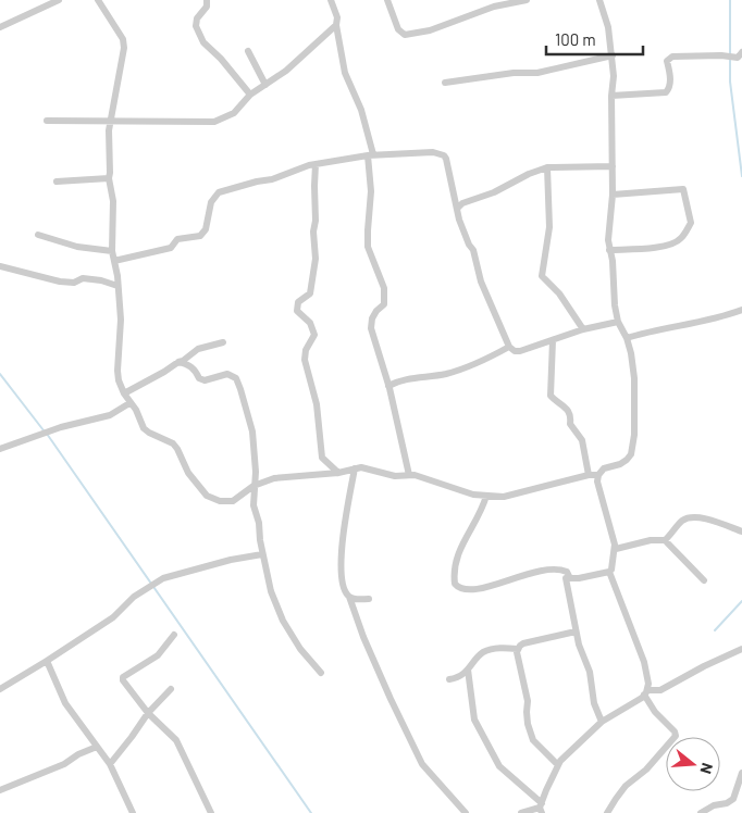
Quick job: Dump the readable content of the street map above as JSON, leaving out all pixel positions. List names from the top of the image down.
{
  "scale_bar": "100 m",
  "north": "right"
}
